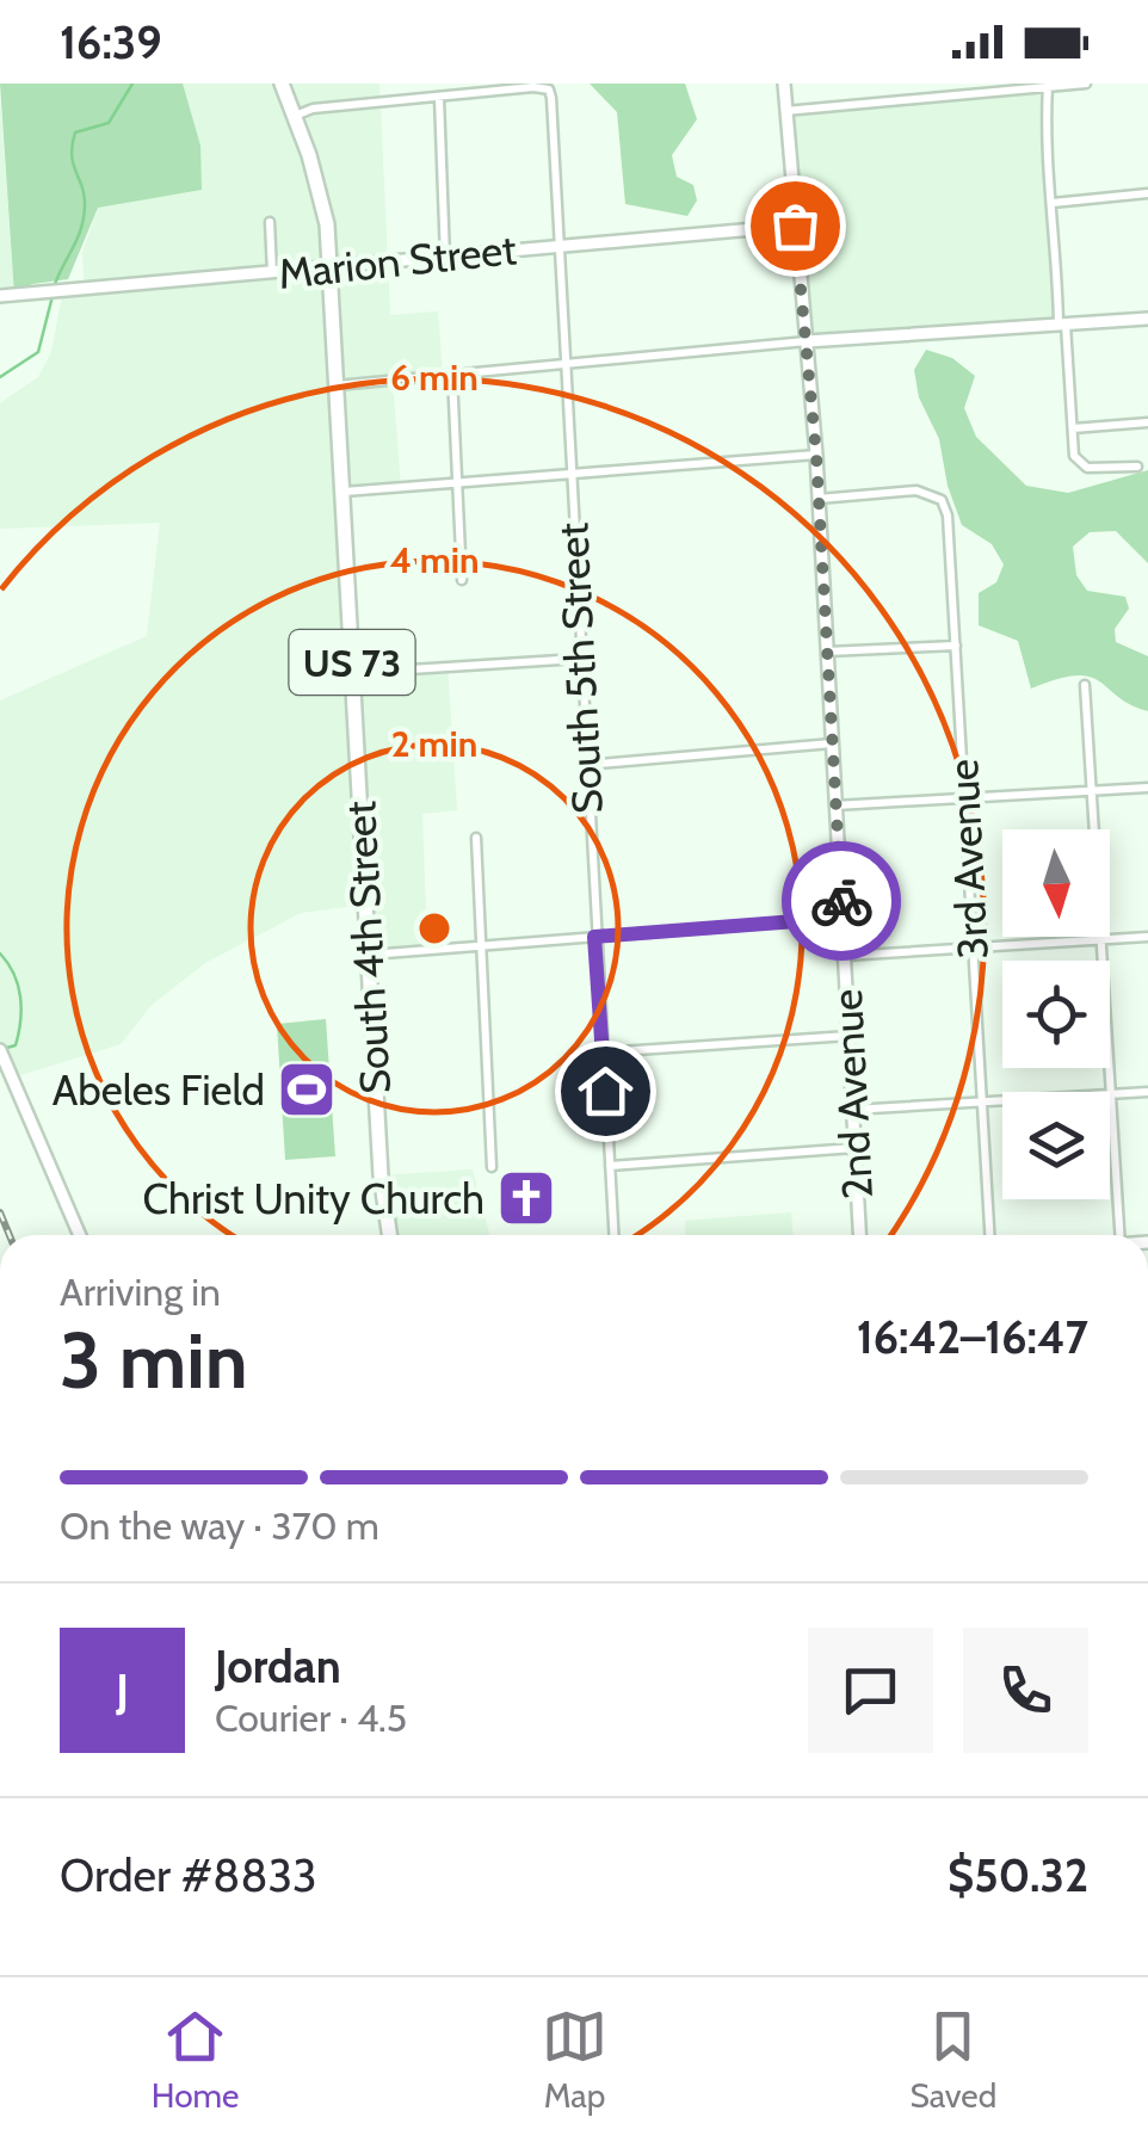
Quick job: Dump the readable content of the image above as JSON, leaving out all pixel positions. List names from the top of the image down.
{
  "streets": {
    "highway": ["US 73", "South 4th Street"],
    "street": [
      "Marion Street",
      "South 5th Street",
      "3rd Avenue",
      "2nd Avenue"
    ]
  },
  "crossings": [
    ["Marion Street", "South 5th Street"],
    ["Marion Street", "South 4th Street"],
    ["Marion Street", "2nd Avenue"],
    ["3rd Avenue", "2nd Avenue"]
  ],
  "places": {
    "sports": ["Abeles Field"],
    "church": ["Christ Unity Church"]
  },
  "north": "bottom",
  "page": {
    "status": "16:39",
    "heading": ["3 min", "Arriving in", "16:42–16:47"],
    "panel": [
      "Jordan",
      "Courier · 4.5",
      "Order #8833",
      "$50.32"
    ],
    "bar": "On the way · 370 m",
    "round": "J",
    "tabs": ["Home", "Map", "Saved"]
  },
  "rings": ["6 min", "4 min", "2 min"]
}
